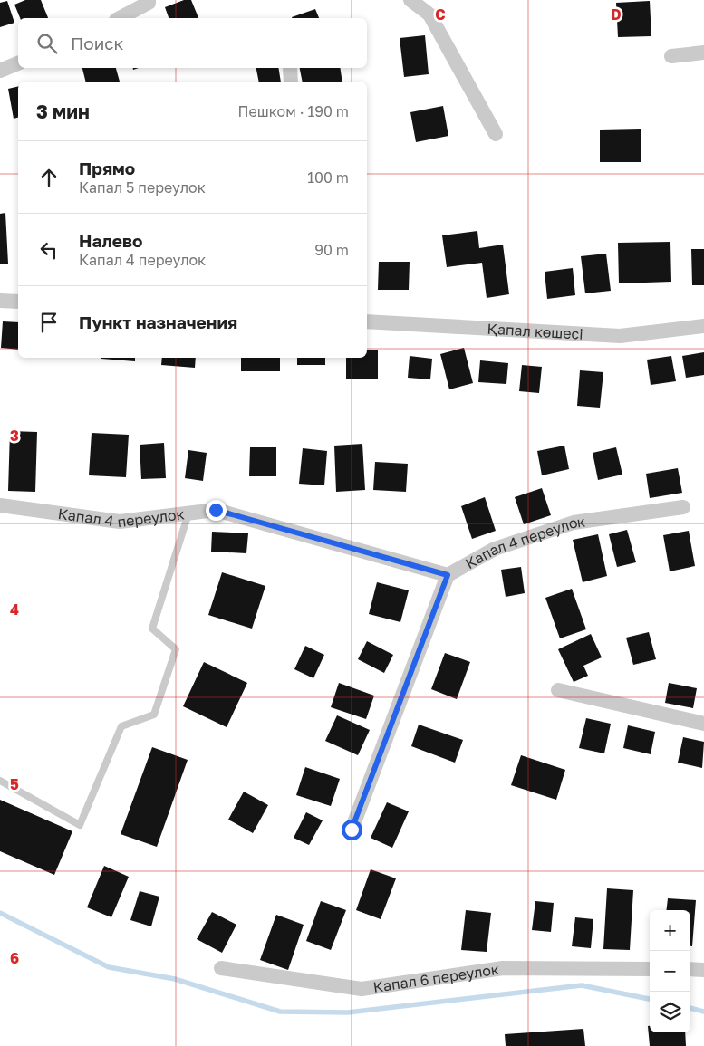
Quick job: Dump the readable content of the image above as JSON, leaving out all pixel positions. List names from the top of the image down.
{
  "streets": {
    "street": ["Қапал көшесі", "Капал 4 переулок", "Капал 6 переулок"]
  },
  "page": {
    "search": "Поиск",
    "heading": ["3 мин", "Пешком · 190 m"],
    "list": [
      ["Прямо", "Капал 5 переулок", "100 m"],
      ["Налево", "Капал 4 переулок", "90 m"],
      "Пункт назначения"
    ],
    "map_buttons": ["+", "−"]
  },
  "grid": {
    "columns": ["C", "D"],
    "rows": [
      "3",
      "4",
      "5",
      "6"
    ]
  }
}
